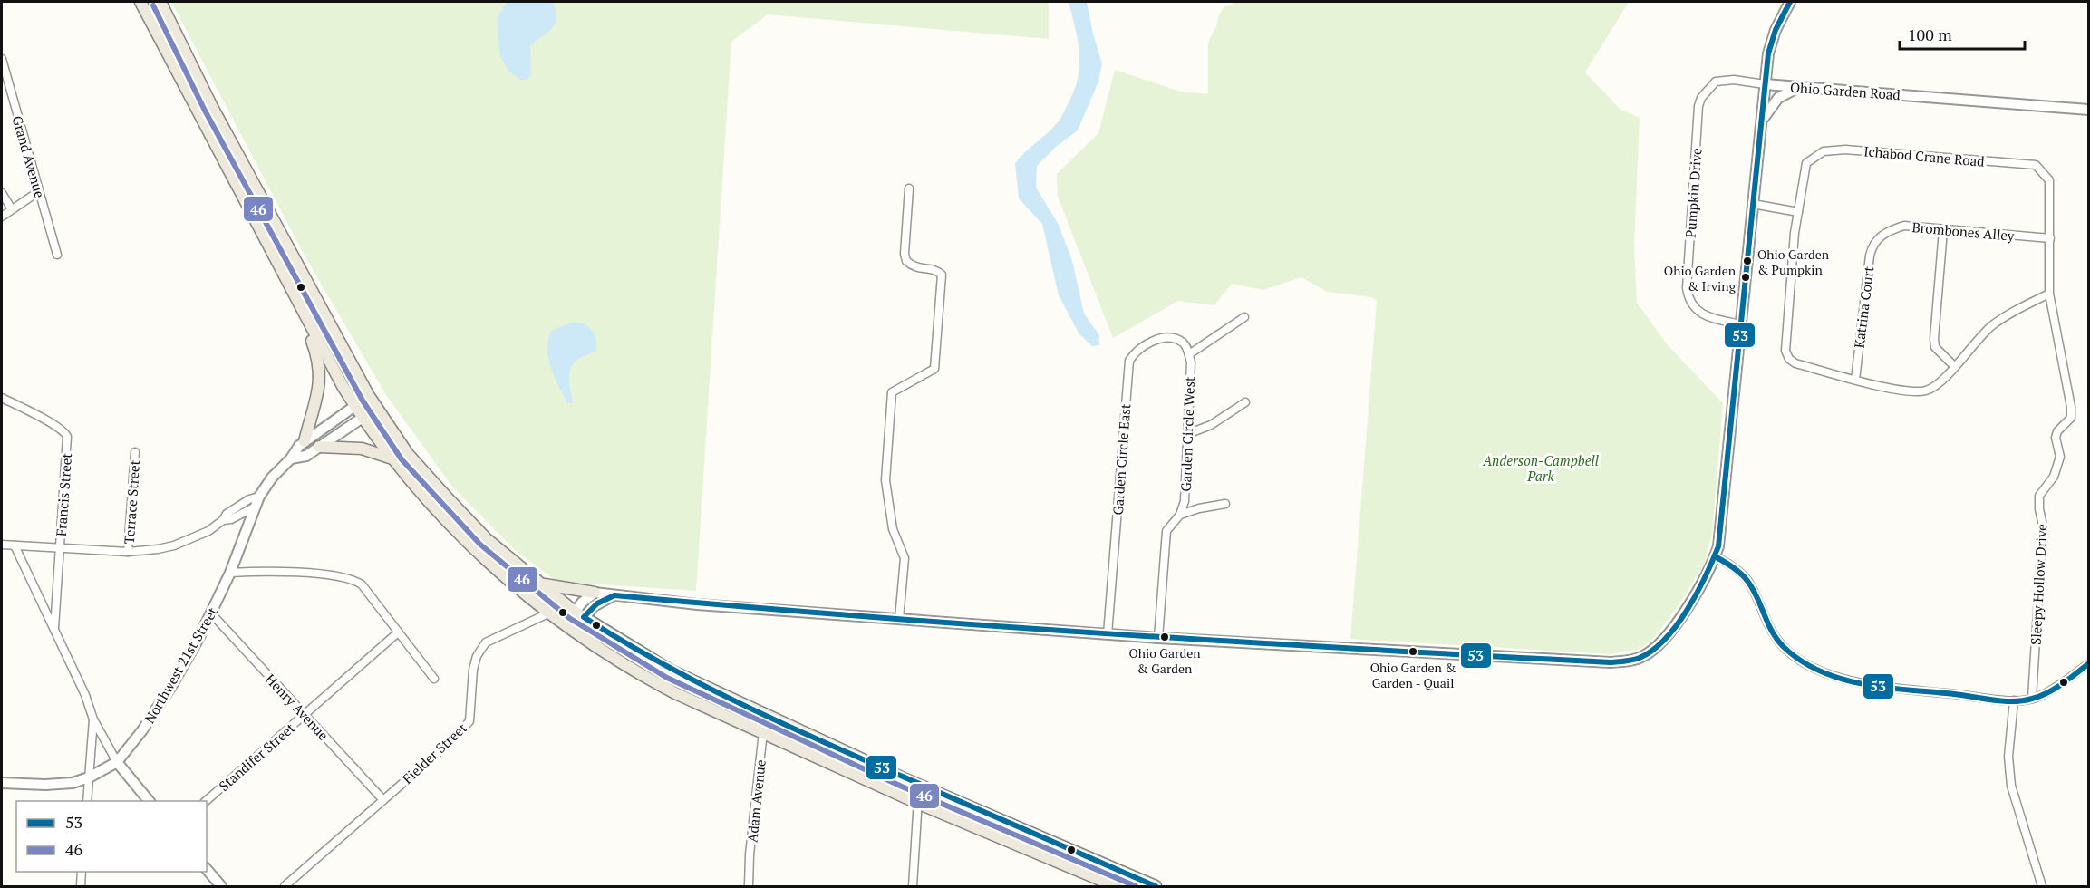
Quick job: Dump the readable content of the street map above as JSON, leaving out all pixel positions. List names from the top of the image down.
{
  "streets": {
    "street": [
      "Ohio Garden Road",
      "Ichabod Crane Road",
      "Grand Avenue",
      "Pumpkin Drive",
      "Brombones Alley",
      "Katrina Court",
      "Garden Circle West",
      "Garden Circle East",
      "Francis Street",
      "Terrace Street",
      "Sleepy Hollow Drive",
      "Northwest 21st Street",
      "Henry Avenue",
      "Fielder Street",
      "Standifer Street",
      "Adam Avenue"
    ]
  },
  "crossings": [
    ["Ohio Garden Road", "Pumpkin Drive"],
    ["Ichabod Crane Road", "Sleepy Hollow Drive"],
    ["Brombones Alley", "Katrina Court"],
    ["Brombones Alley", "Sleepy Hollow Drive"],
    ["Garden Circle West", "Garden Circle East"],
    ["Northwest 21st Street", "Henry Avenue"],
    ["Henry Avenue", "Fielder Street"],
    ["Henry Avenue", "Standifer Street"]
  ],
  "parks": ["Anderson-Campbell Park"],
  "places": [
    "Ohio Garden & Pumpkin",
    "Ohio Garden & Irving",
    "Ohio Garden & Garden",
    "Ohio Garden & Garden - Quail"
  ],
  "lines": ["transit line 53", "transit line 46"],
  "legend": ["53", "46"],
  "scale_bar": "100 m"
}
